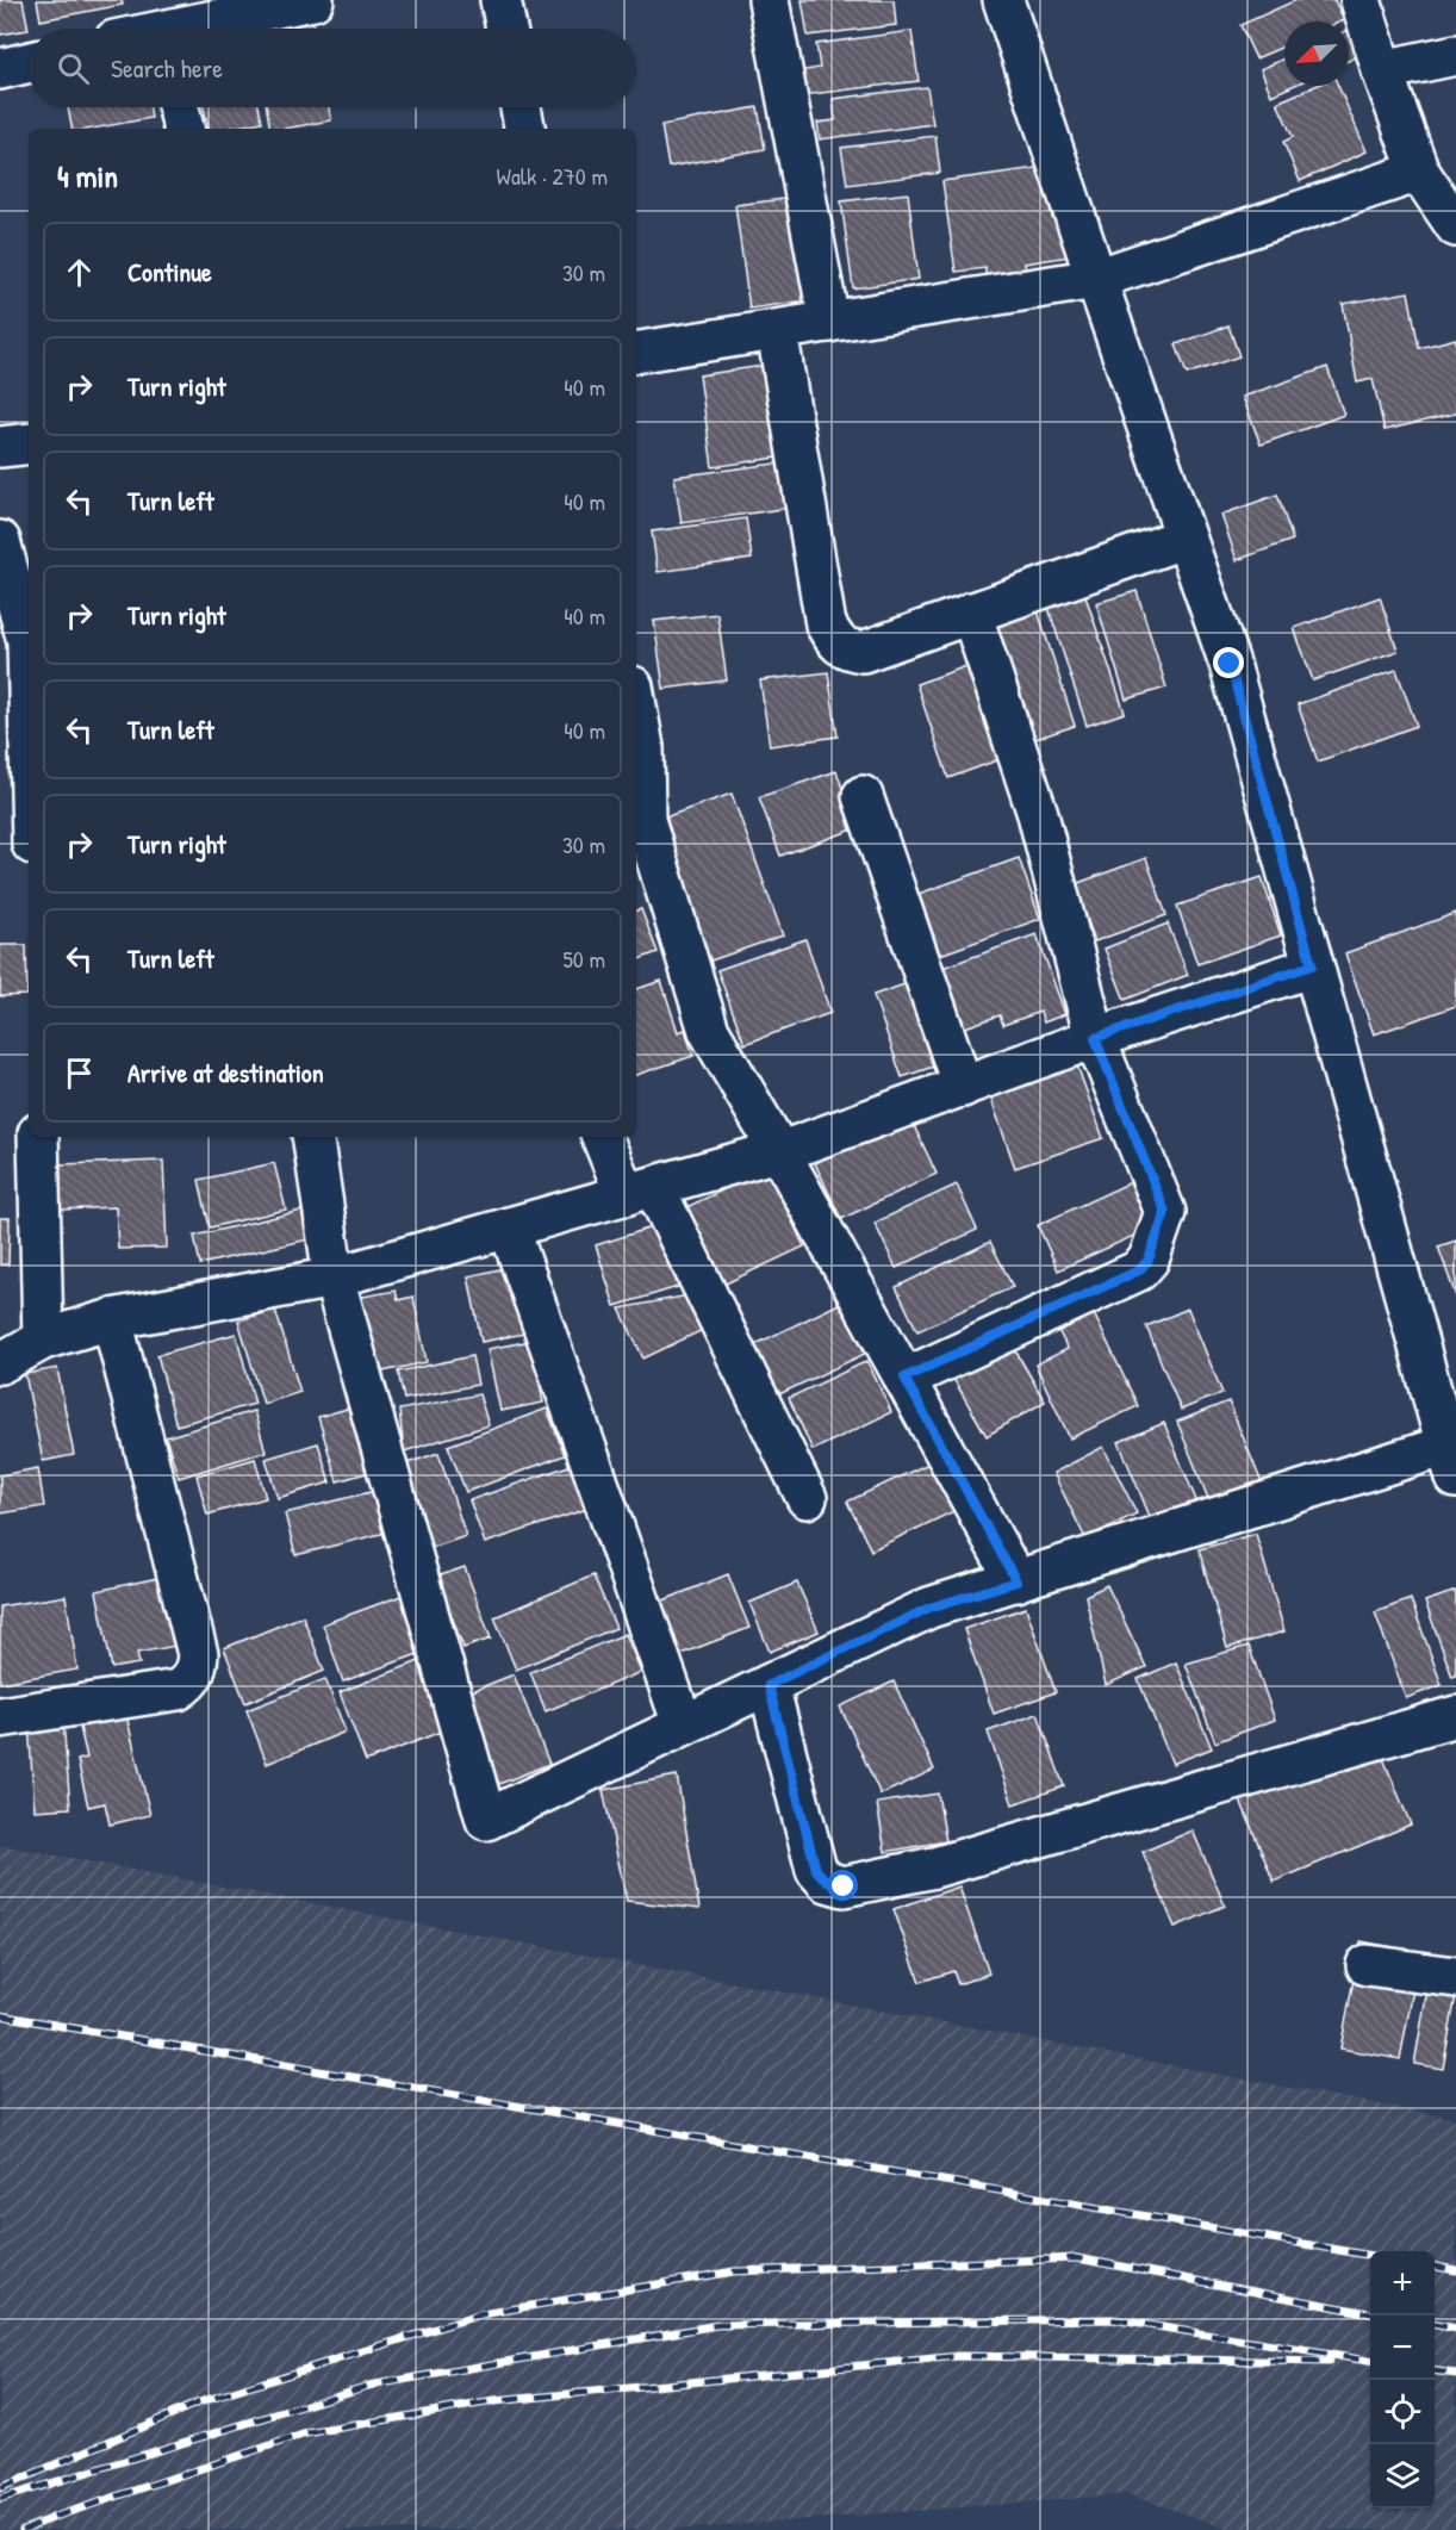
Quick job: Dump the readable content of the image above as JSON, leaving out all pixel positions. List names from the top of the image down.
{
  "north": "bottom left",
  "page": {
    "search": "Search here",
    "heading": ["4 min", "Walk · 270 m"],
    "list": [
      ["Continue", "30 m"],
      ["Turn right", "40 m"],
      ["Turn left", "40 m"],
      ["Turn right", "40 m"],
      ["Turn left", "40 m"],
      ["Turn right", "30 m"],
      ["Turn left", "50 m"],
      "Arrive at destination"
    ],
    "map_buttons": ["+", "−"]
  }
}
